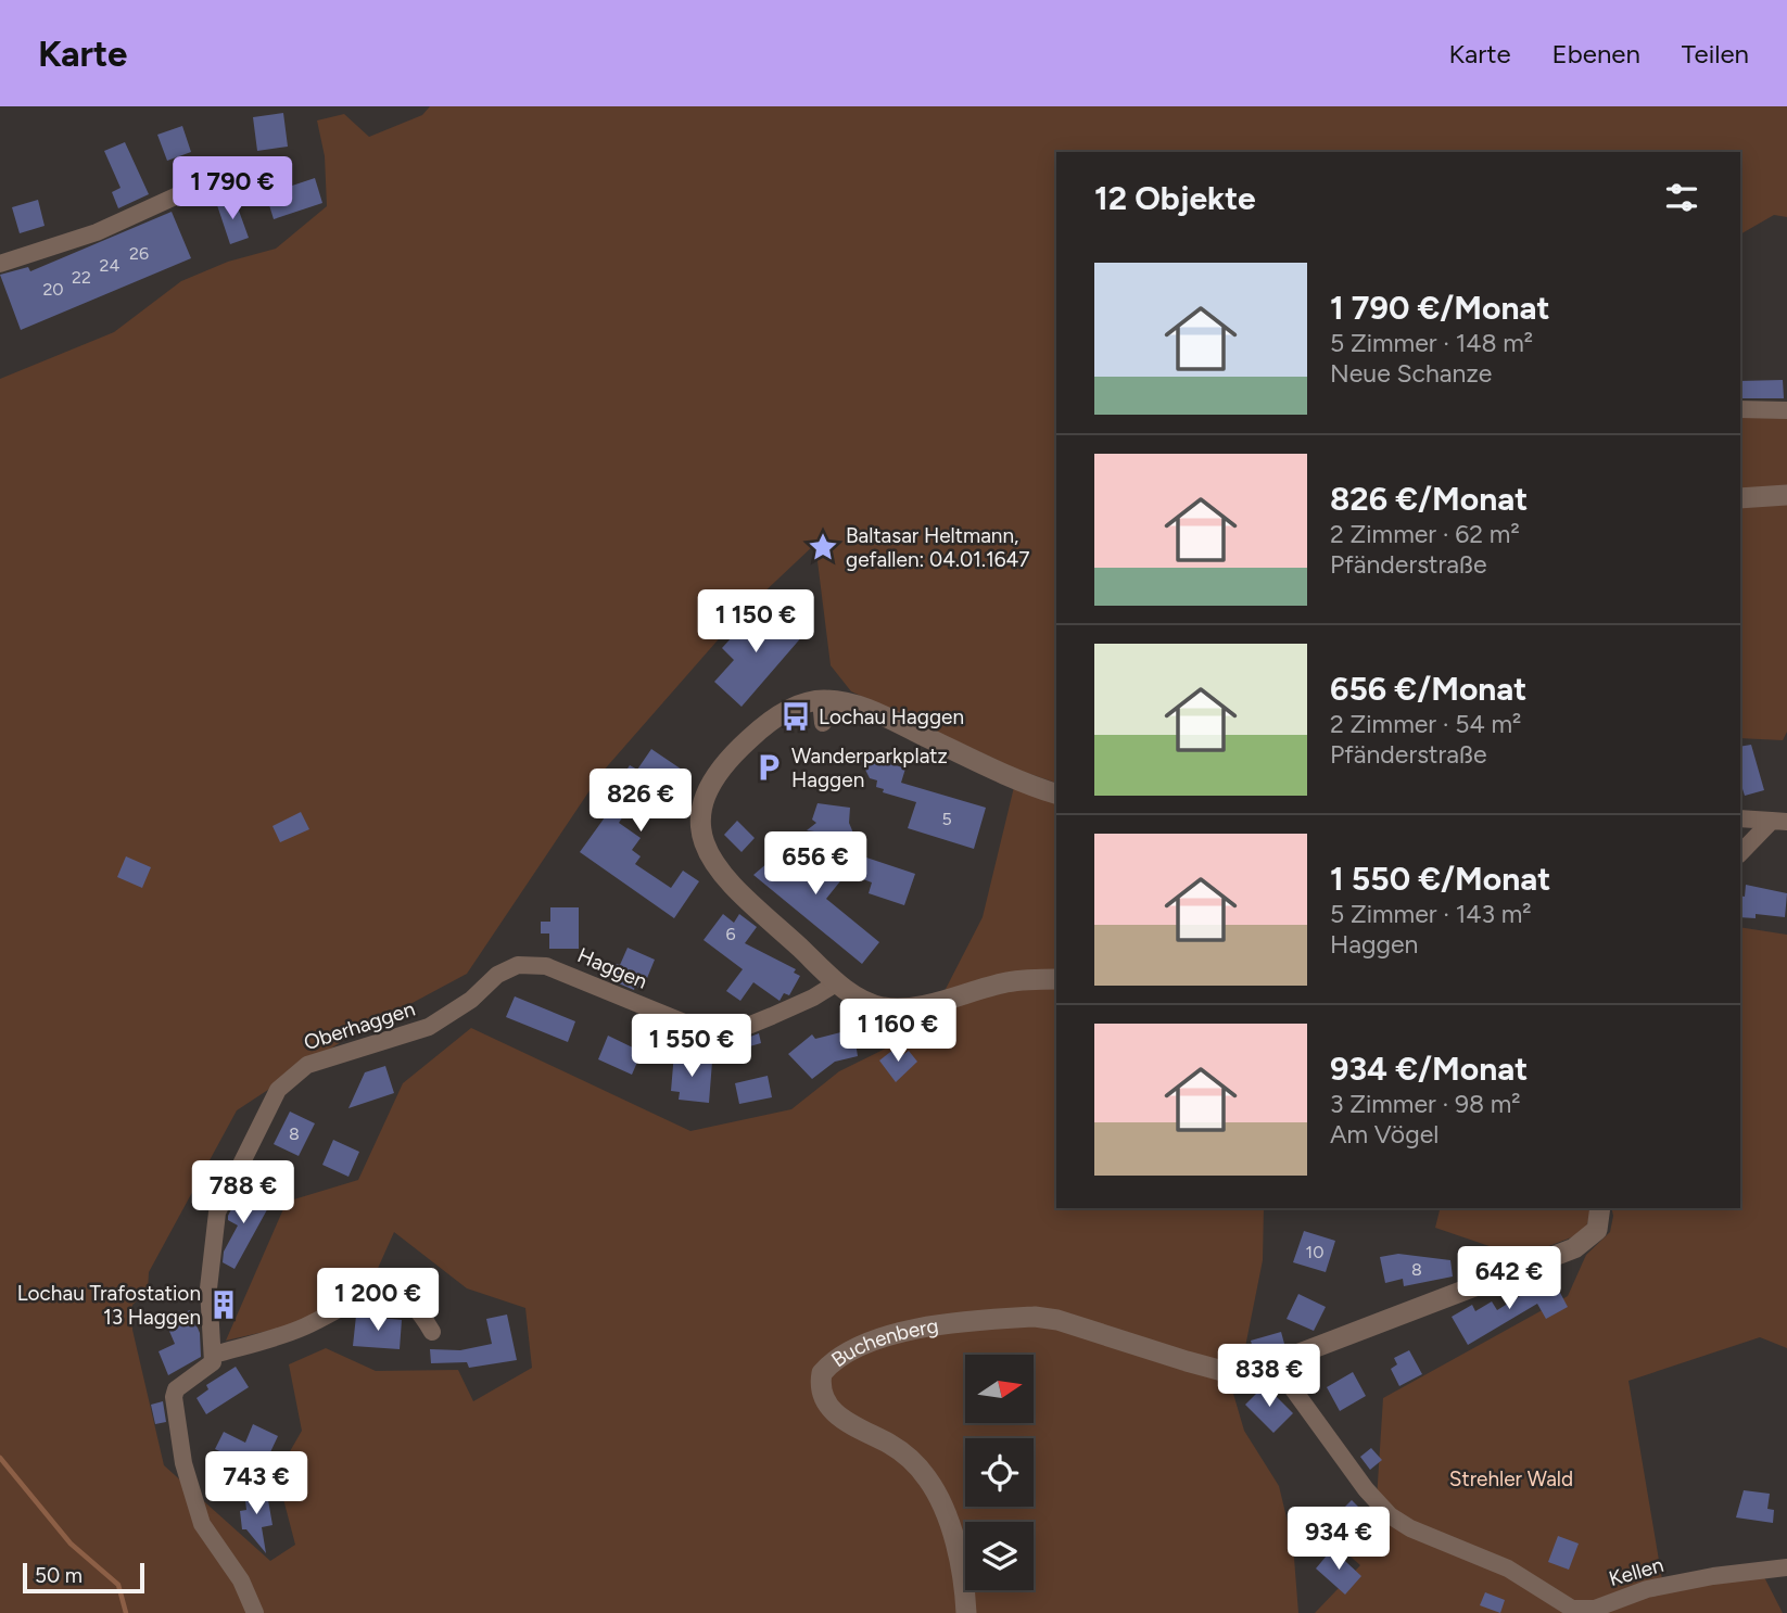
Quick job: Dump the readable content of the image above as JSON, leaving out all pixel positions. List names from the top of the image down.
{
  "streets": {
    "street": [
      "Haggen",
      "Oberhaggen",
      "Buchenberg",
      "Kellen"
    ]
  },
  "crossings": [
    ["Haggen", "Oberhaggen"],
    ["Buchenberg", "Kellen"]
  ],
  "parks": ["Strehler Wald"],
  "places": {
    "place": ["Baltasar Heltmann, gefallen: 04.01.1647"],
    "bus stop": ["Lochau Haggen"],
    "parking": ["Wanderparkplatz Haggen"],
    "building": ["Lochau Trafostation 13 Haggen"]
  },
  "house_numbers": [
    "26",
    "24",
    "22",
    "20",
    "5",
    "6",
    "8",
    "10",
    "8"
  ],
  "scale_bar": "50 m",
  "north": "right",
  "page": {
    "header": "Karte",
    "nav": ["Karte", "Ebenen", "Teilen"],
    "heading": "12 Objekte",
    "price": [
      "1 790 €",
      "1 150 €",
      "826 €",
      "656 €",
      "1 160 €",
      "1 550 €",
      "788 €",
      "642 €",
      "1 200 €",
      "838 €",
      "743 €",
      "934 €"
    ],
    "list": [
      {
        "name": "1 790 €/Monat",
        "note": "5 Zimmer · 148 m² · Neue Schanze"
      },
      {
        "name": "826 €/Monat",
        "note": "2 Zimmer · 62 m² · Pfänderstraße"
      },
      {
        "name": "656 €/Monat",
        "note": "2 Zimmer · 54 m² · Pfänderstraße"
      },
      {
        "name": "1 550 €/Monat",
        "note": "5 Zimmer · 143 m² · Haggen"
      },
      {
        "name": "934 €/Monat",
        "note": "3 Zimmer · 98 m² · Am Vögel"
      }
    ],
    "scale": "50 m"
  }
}
